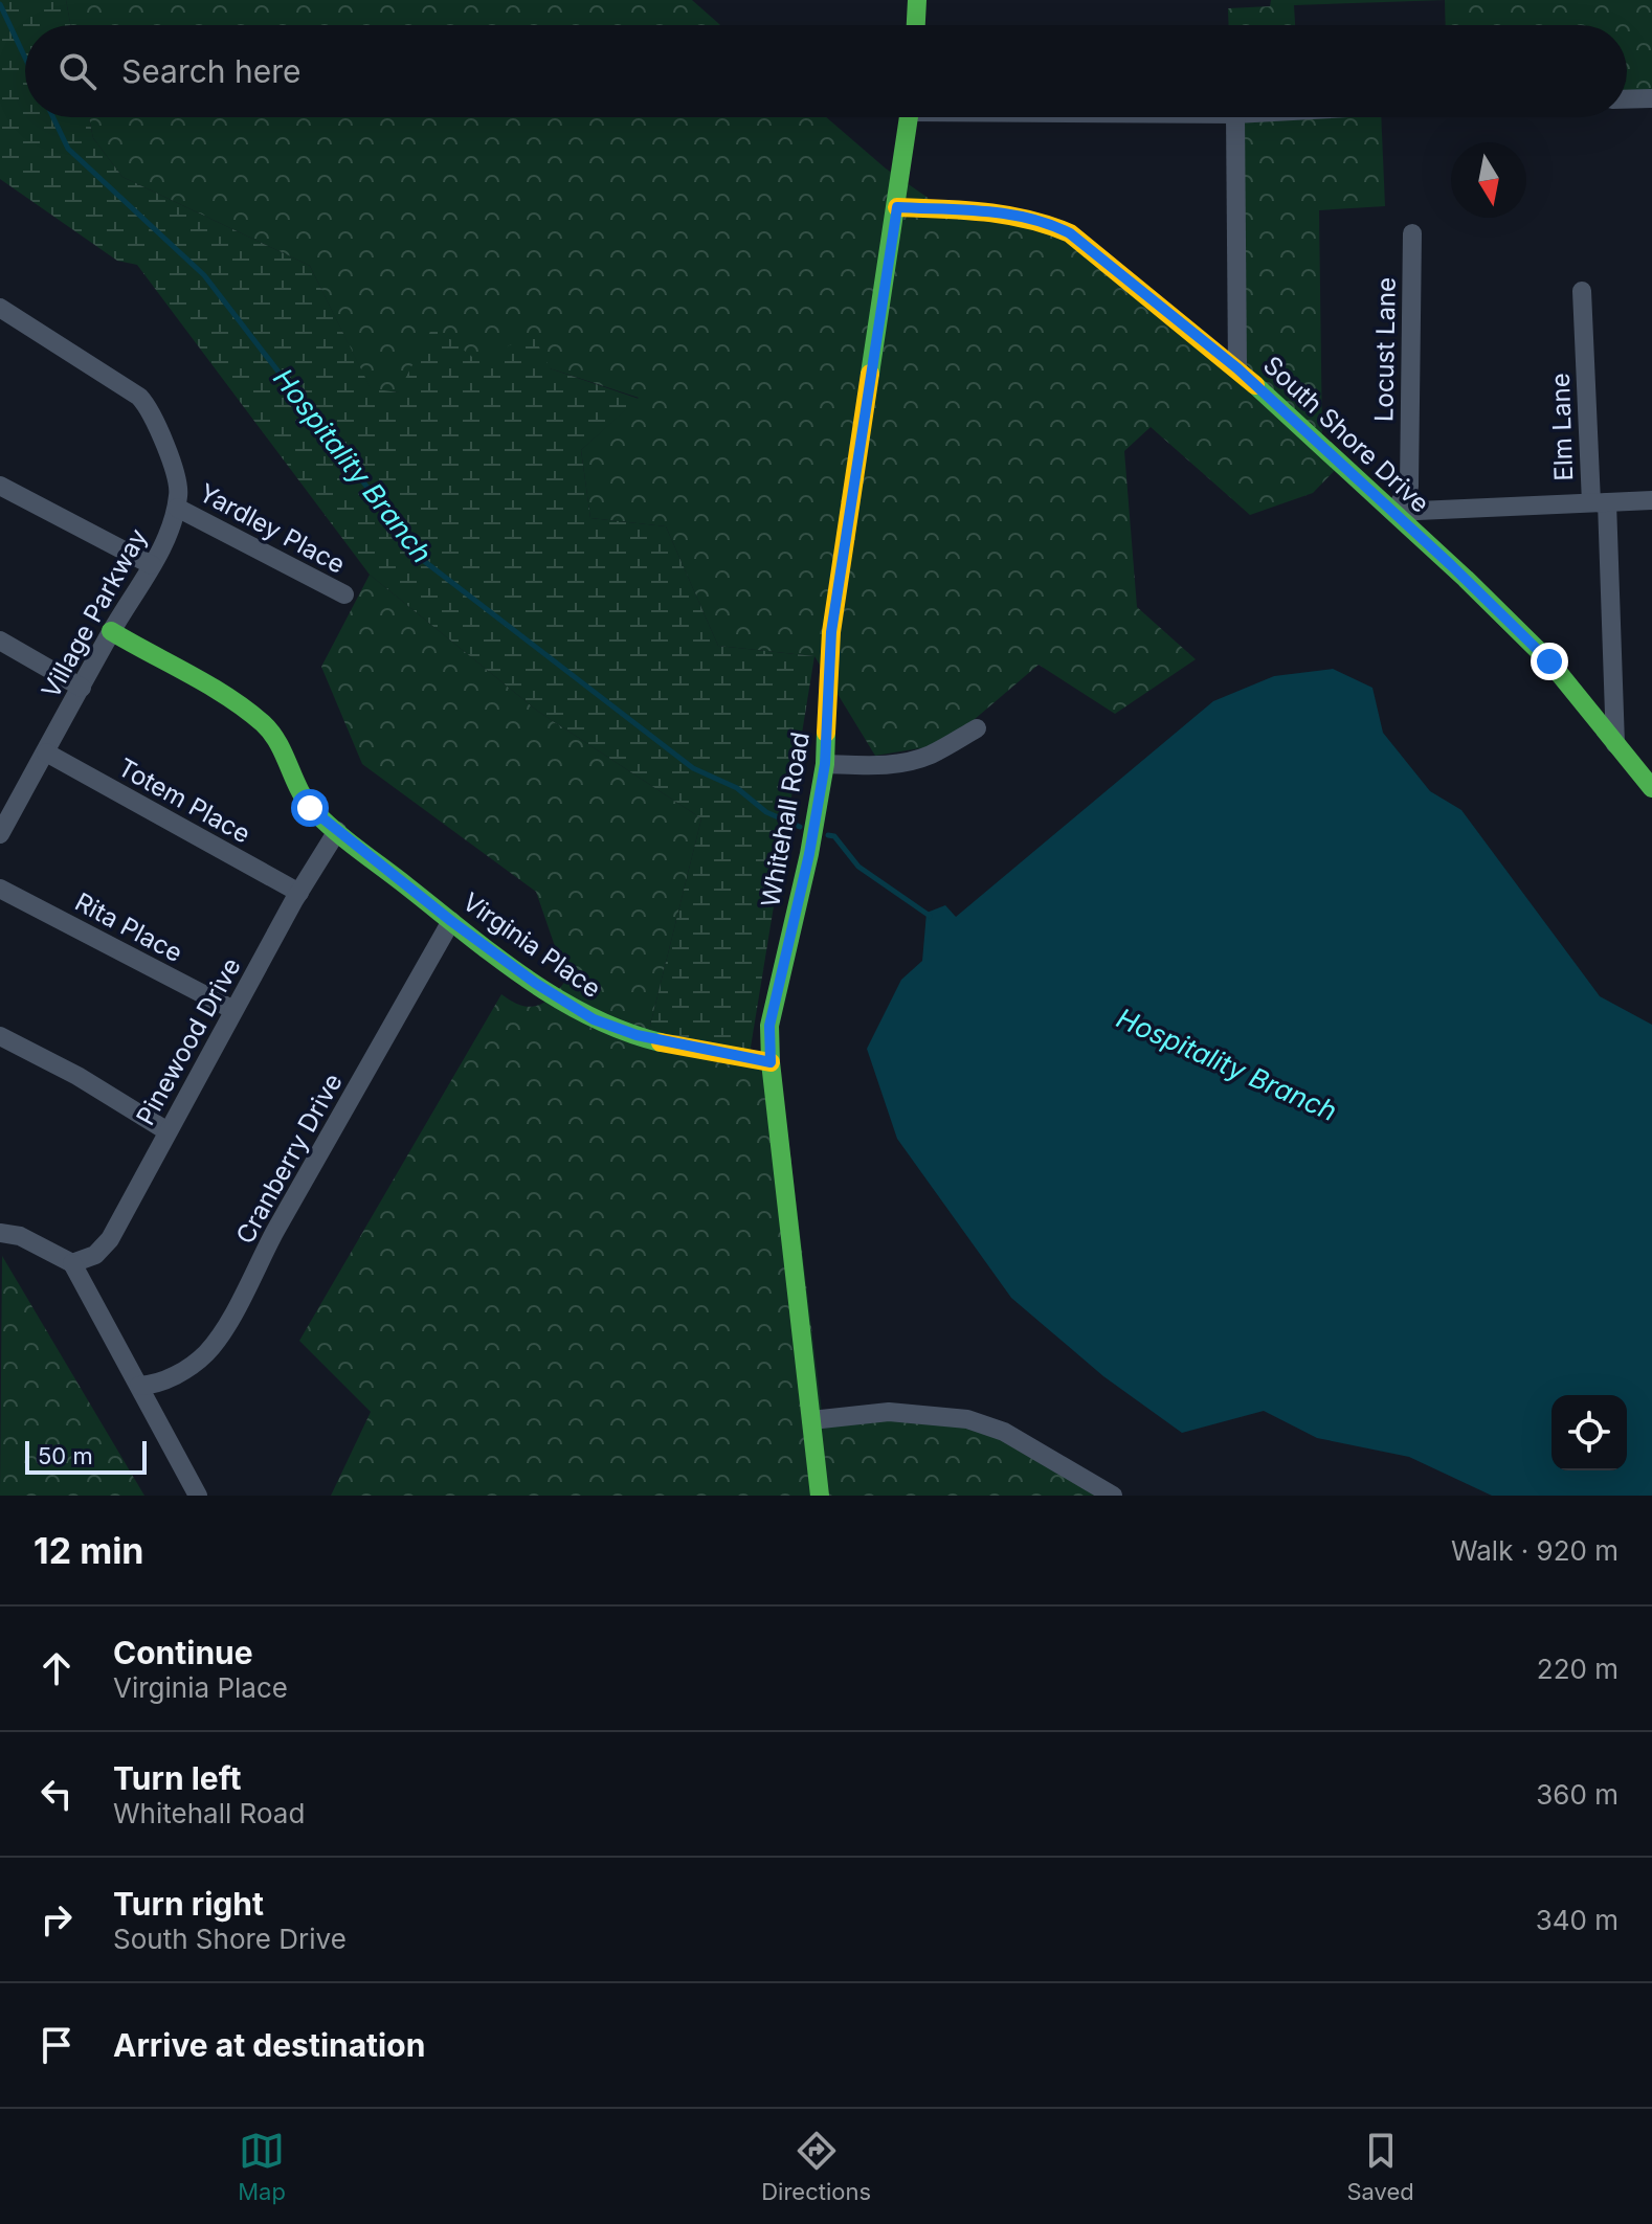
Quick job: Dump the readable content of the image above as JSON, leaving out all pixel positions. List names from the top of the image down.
{
  "streets": {
    "street": [
      "Locust Lane",
      "Elm Lane",
      "South Shore Drive",
      "Yardley Place",
      "Village Parkway",
      "Totem Place",
      "Whitehall Road",
      "Rita Place",
      "Virginia Place",
      "Pinewood Drive",
      "Cranberry Drive"
    ]
  },
  "crossings": [
    ["Locust Lane", "South Shore Drive"],
    ["Elm Lane", "South Shore Drive"],
    ["South Shore Drive", "Whitehall Road"],
    ["Yardley Place", "Village Parkway"],
    ["Village Parkway", "Totem Place"],
    ["Village Parkway", "Virginia Place"],
    ["Totem Place", "Pinewood Drive"],
    ["Whitehall Road", "Virginia Place"],
    ["Rita Place", "Pinewood Drive"],
    ["Virginia Place", "Pinewood Drive"],
    ["Virginia Place", "Cranberry Drive"]
  ],
  "water": ["Hospitality Branch"],
  "scale_bar": "50 m",
  "north": "bottom",
  "page": {
    "search": "Search here",
    "scale": "50 m",
    "heading": ["12 min", "Walk · 920 m"],
    "list": [
      ["Continue", "Virginia Place", "220 m"],
      ["Turn left", "Whitehall Road", "360 m"],
      ["Turn right", "South Shore Drive", "340 m"],
      "Arrive at destination"
    ],
    "nav": ["Map", "Directions", "Saved"]
  }
}
